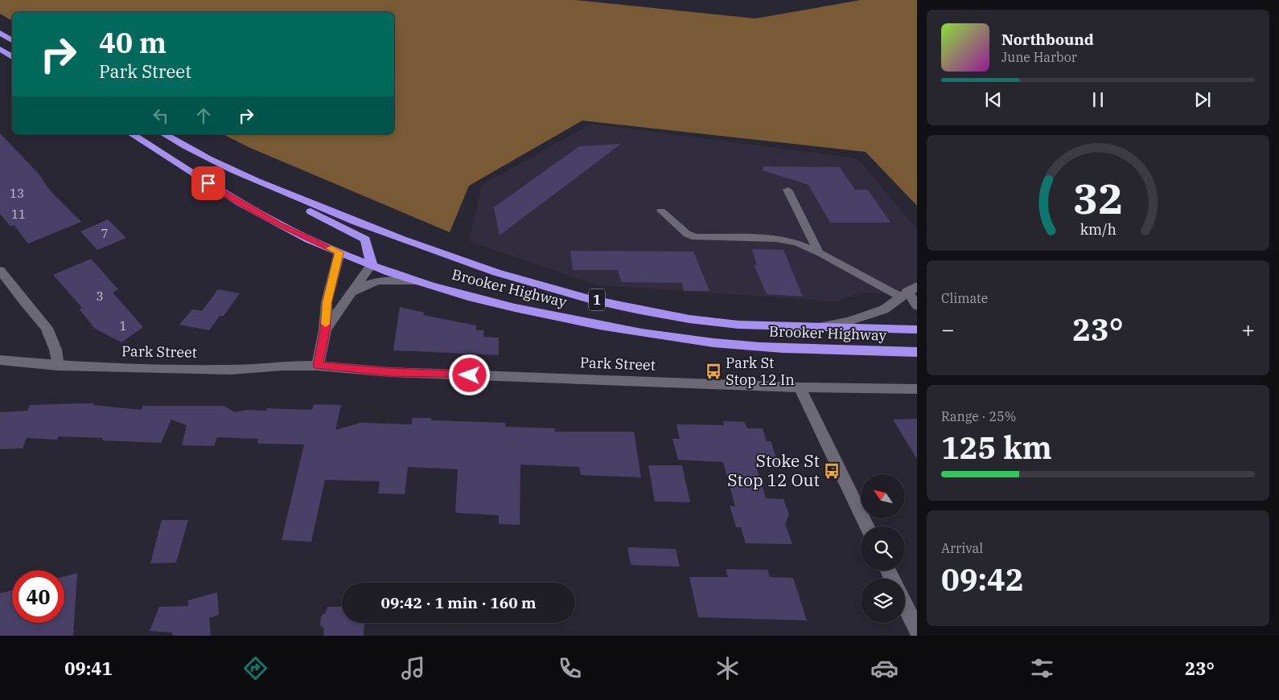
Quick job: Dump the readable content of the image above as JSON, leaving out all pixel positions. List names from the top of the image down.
{
  "streets": {
    "highway": ["Brooker Highway", "1"],
    "street": ["Park Street"]
  },
  "places": {
    "bus stop": ["Park St Stop 12 In", "Stoke St Stop 12 Out"]
  },
  "house_numbers": [
    "13",
    "11",
    "7",
    "3",
    "1"
  ],
  "north": "top left",
  "page": {
    "turn": ["40 m", "Park Street"],
    "song": ["Northbound", "June Harbor"],
    "tile": [
      "Climate",
      ["Range · 25%", "125 km"],
      ["Arrival", "09:42"]
    ],
    "heat": ["−", "23°", "+"],
    "limit": "40",
    "trip": "09:42 · 1 min · 160 m",
    "tabs": ["09:41", "23°"],
    "gauge": ["32", "km/h"]
  }
}
